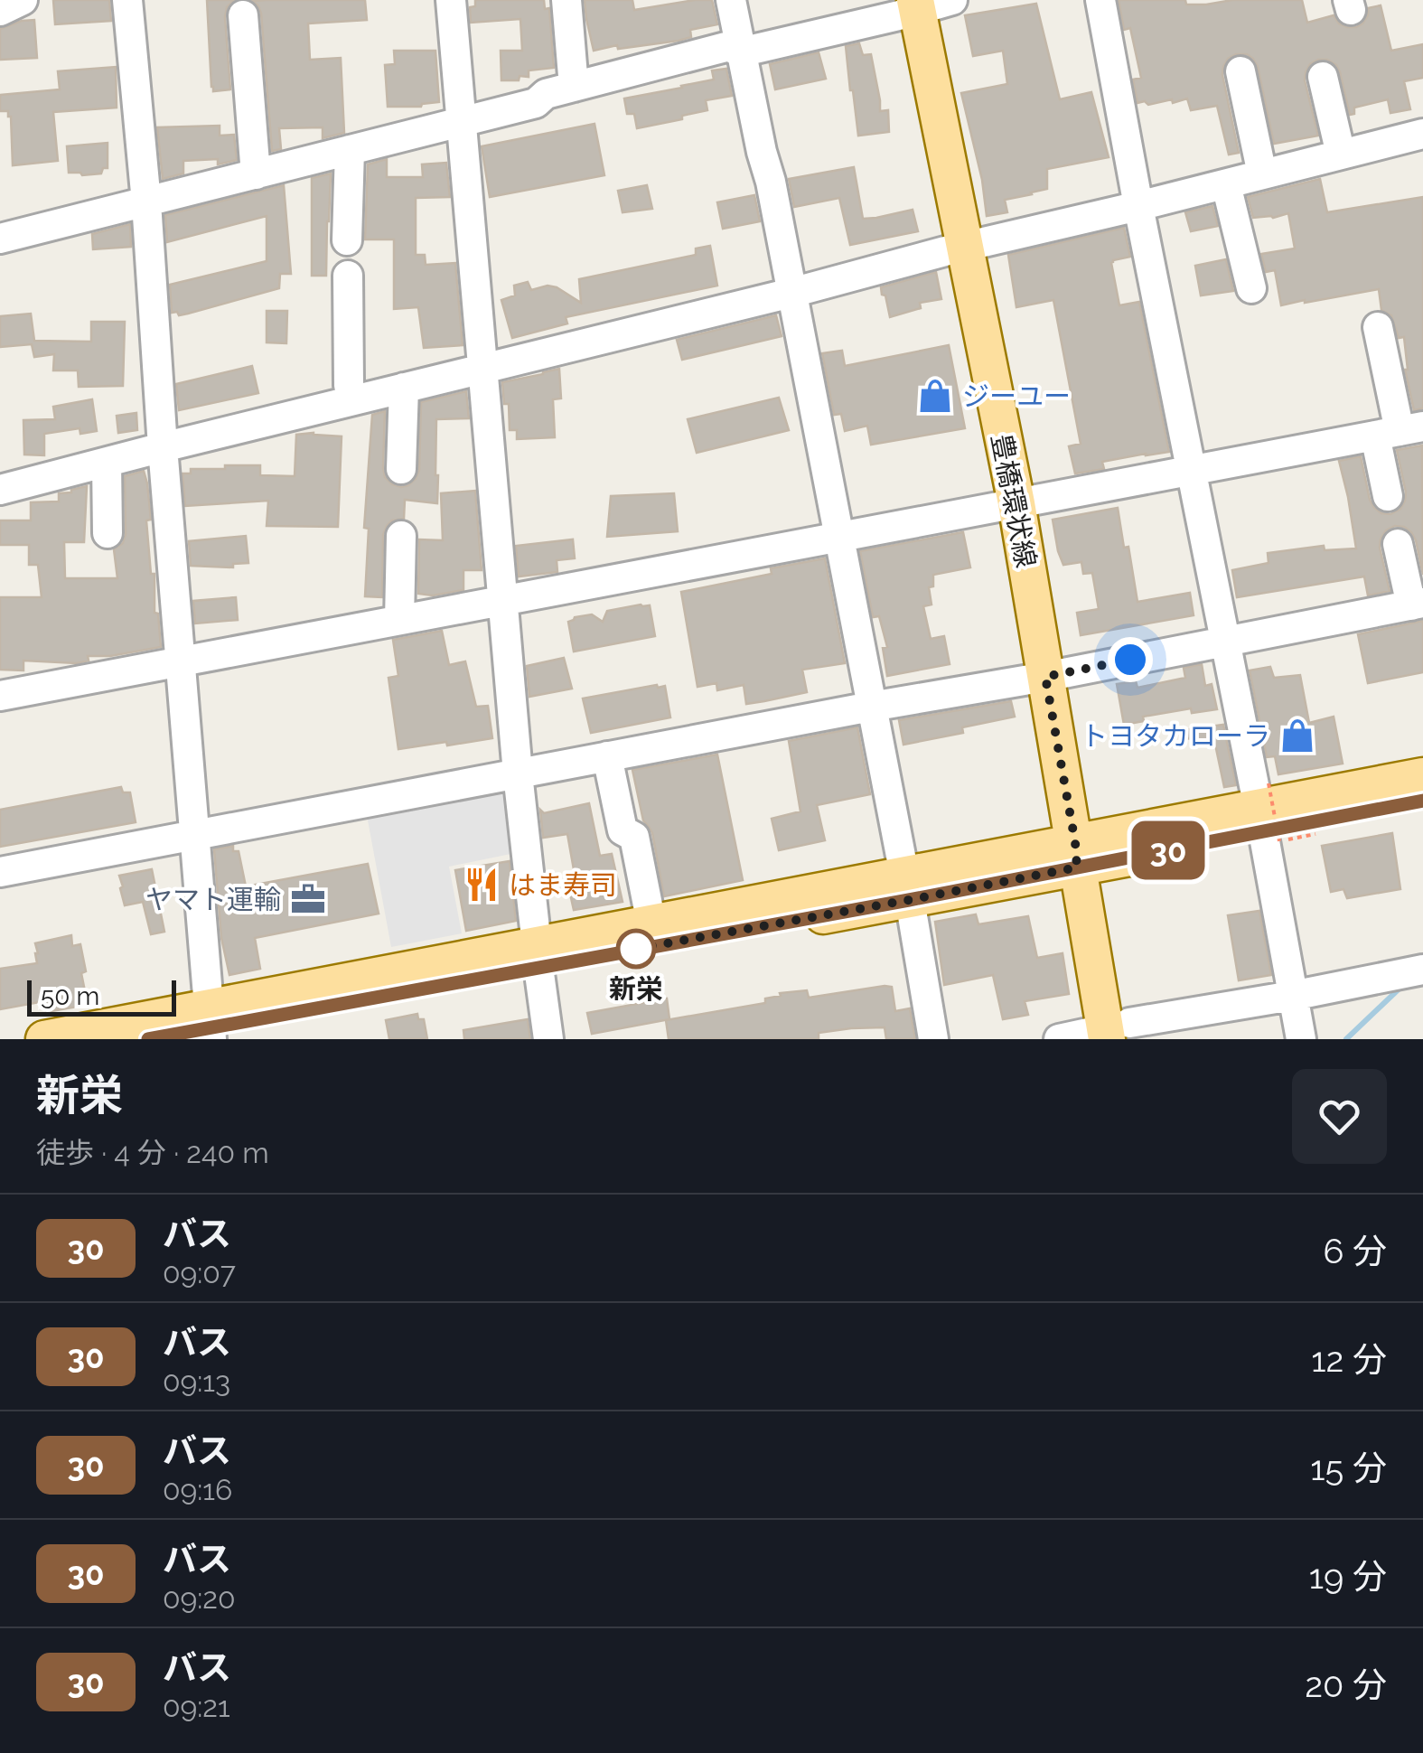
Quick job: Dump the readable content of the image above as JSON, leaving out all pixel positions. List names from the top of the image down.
{
  "streets": {
    "main road": ["豊橋環状線"]
  },
  "places": {
    "shop": ["ジーユー", "トヨタカローラ"],
    "restaurant": ["はま寿司"],
    "office": ["ヤマト運輸"],
    "other": ["新栄"]
  },
  "lines": ["bus line 30"],
  "scale_bar": "50 m",
  "page": {
    "on_map": "30",
    "scale": "50 m",
    "heading": ["新栄", "徒歩 · 4 分 · 240 m"],
    "list": [
      {
        "mark": "30",
        "name": "バス",
        "note": "09:07",
        "value": "6 分"
      },
      {
        "mark": "30",
        "name": "バス",
        "note": "09:13",
        "value": "12 分"
      },
      {
        "mark": "30",
        "name": "バス",
        "note": "09:16",
        "value": "15 分"
      },
      {
        "mark": "30",
        "name": "バス",
        "note": "09:20",
        "value": "19 分"
      },
      {
        "mark": "30",
        "name": "バス",
        "note": "09:21",
        "value": "20 分"
      }
    ]
  }
}
